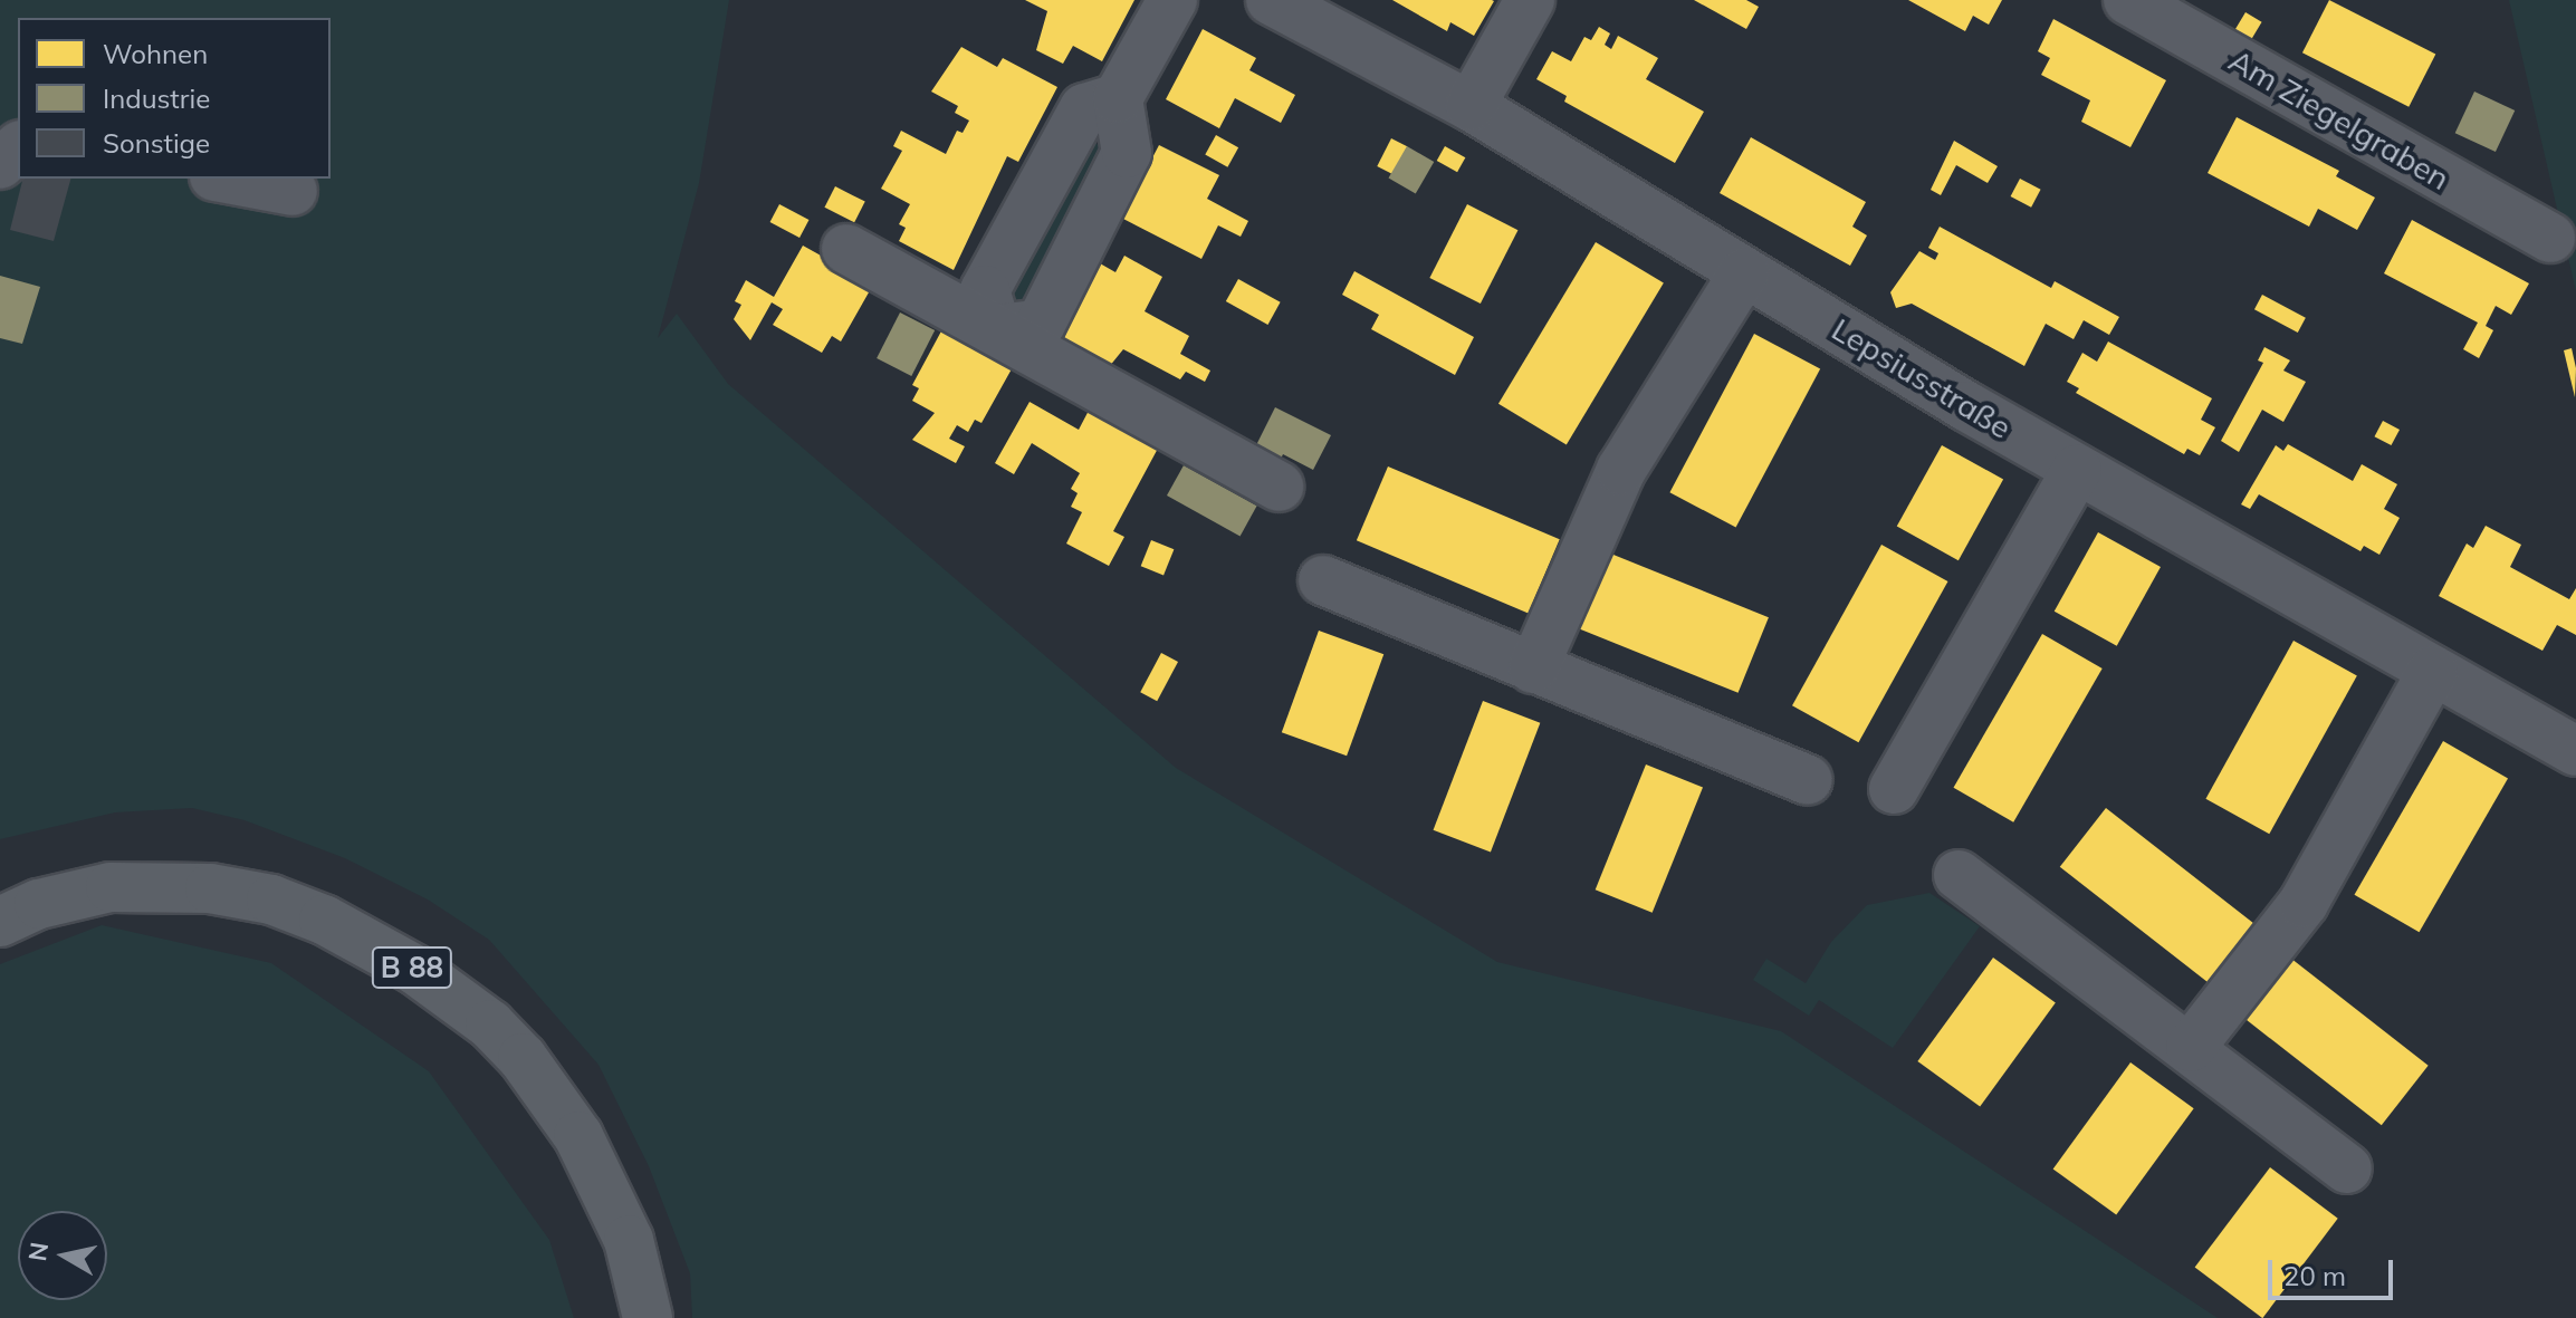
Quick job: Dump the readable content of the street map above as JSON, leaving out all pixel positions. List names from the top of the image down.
{
  "streets": {
    "main road": ["B 88"],
    "street": ["Am Ziegelgraben", "Lepsiusstraße"]
  },
  "legend": ["Wohnen", "Industrie", "Sonstige"],
  "scale_bar": "20 m",
  "north": "left"
}
